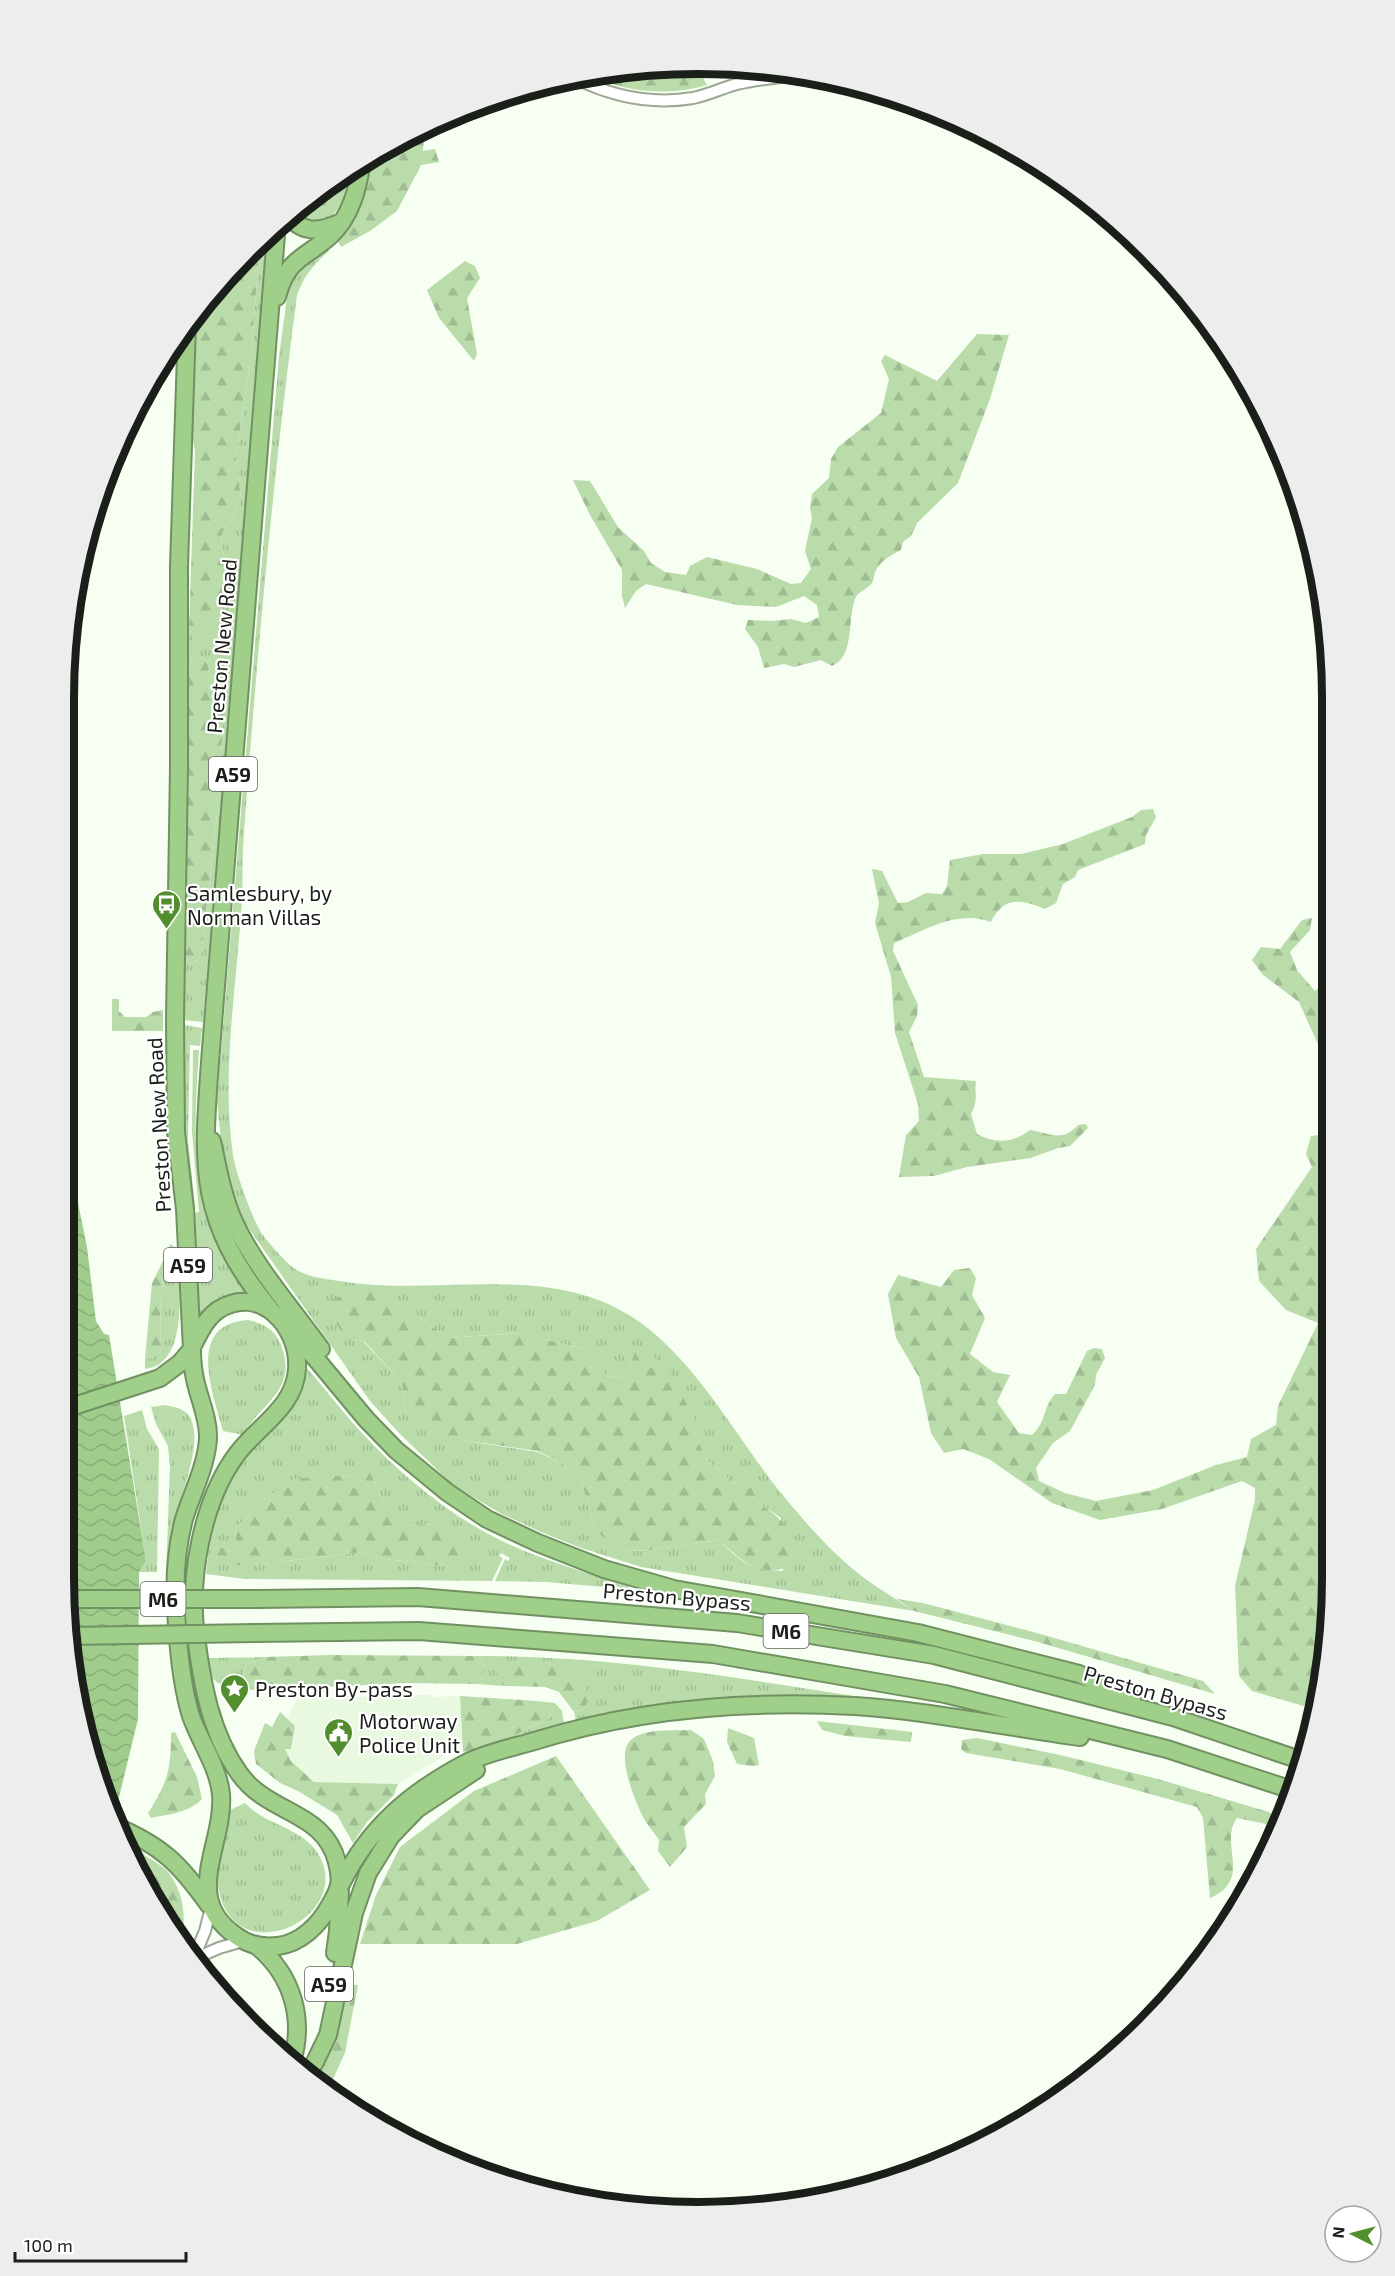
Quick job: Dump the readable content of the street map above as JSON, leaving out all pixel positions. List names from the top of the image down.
{
  "streets": {
    "highway": [
      "Preston New Road",
      "A59",
      "Preston Bypass",
      "M6"
    ]
  },
  "places": {
    "bus stop": ["Samlesbury, by Norman Villas"],
    "place": ["Preston By-pass"],
    "public building": ["Motorway Police Unit"]
  },
  "scale_bar": "100 m",
  "north": "left"
}
